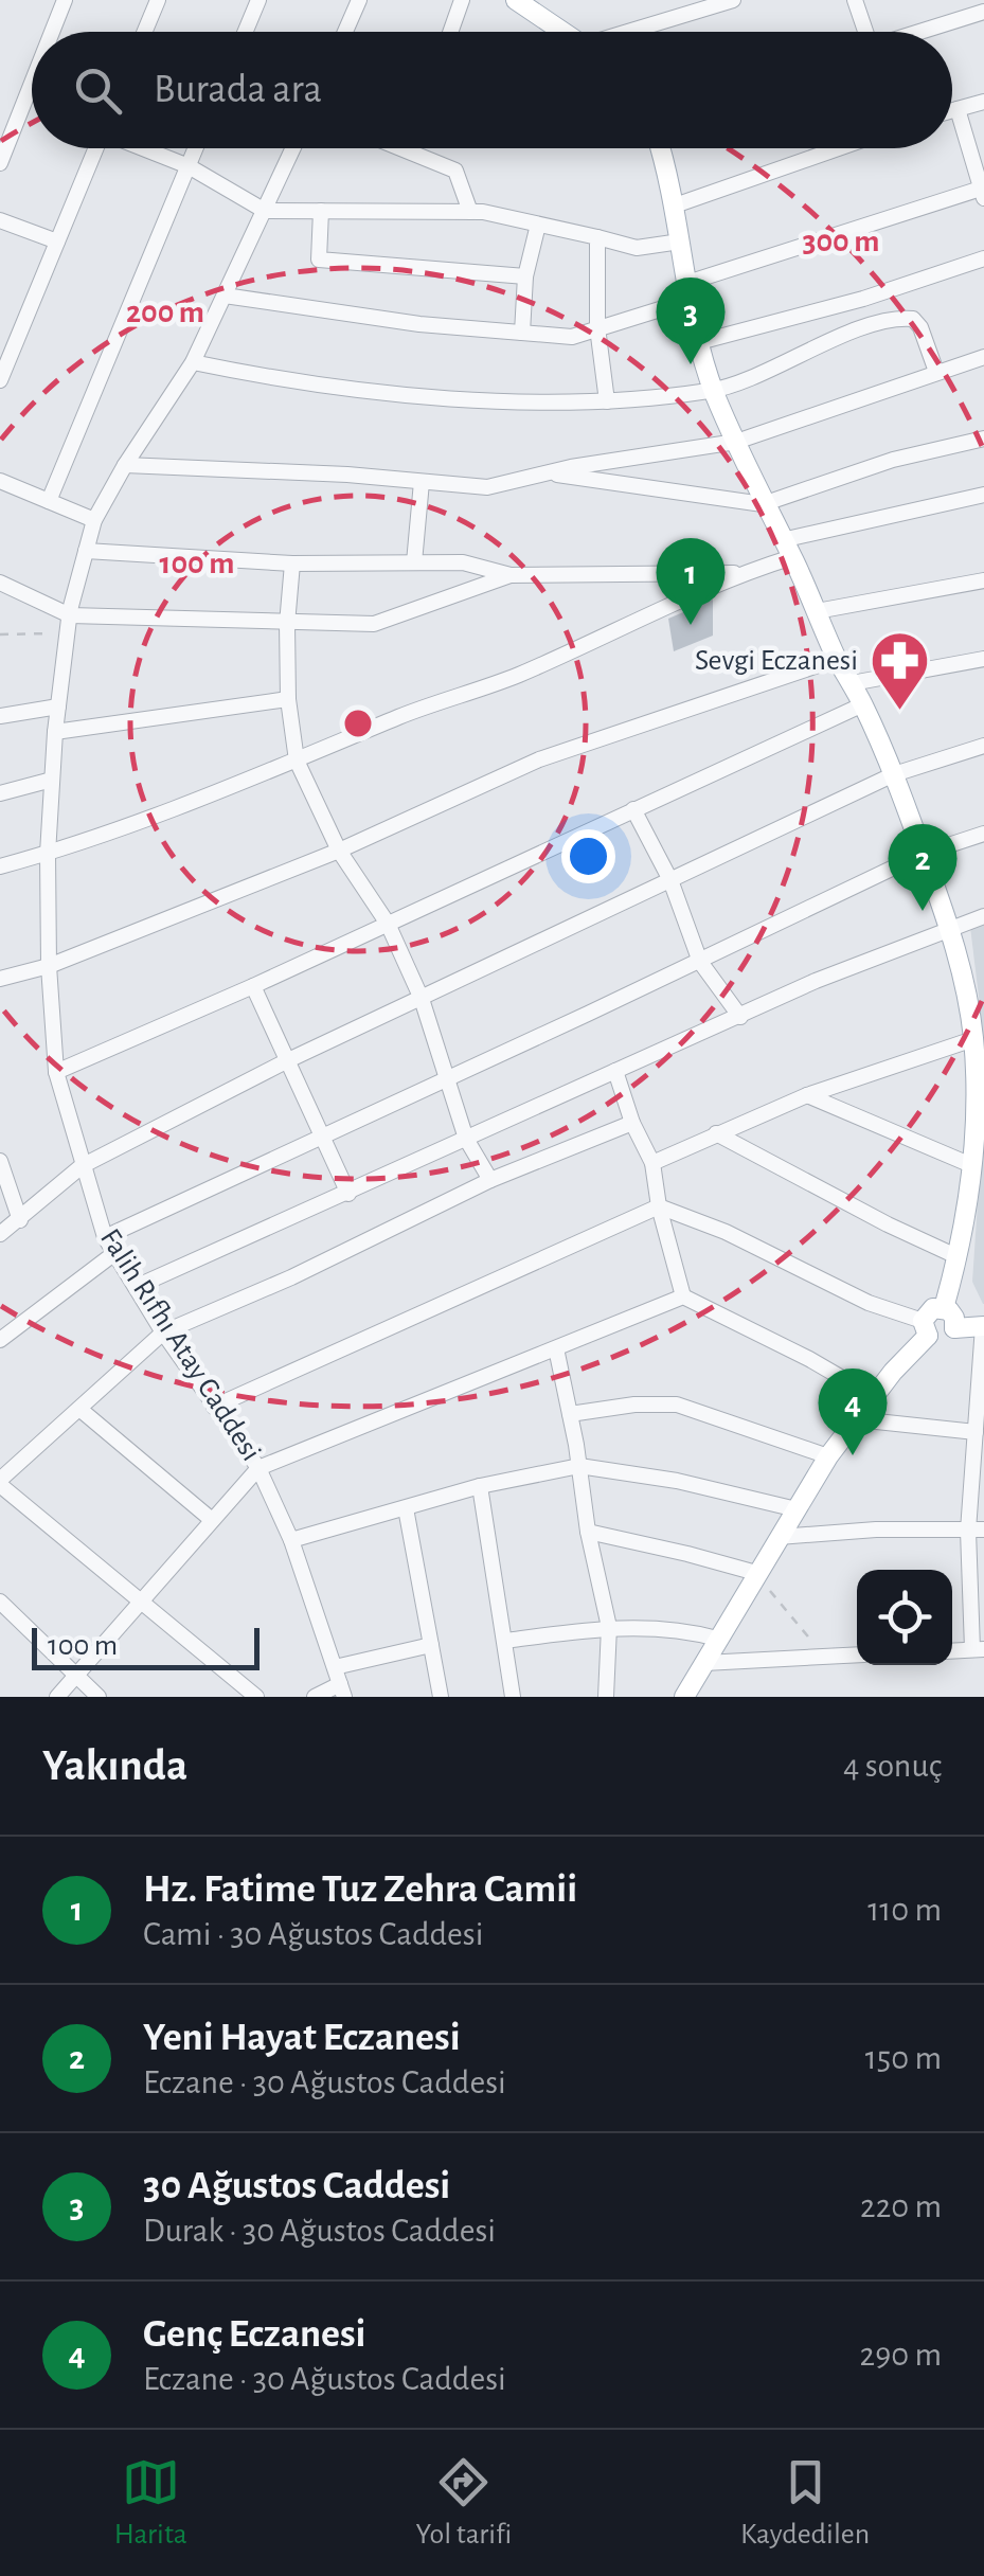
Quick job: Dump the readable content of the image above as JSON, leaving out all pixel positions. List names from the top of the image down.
{
  "streets": {
    "street": ["Falih Rıfhı Atay Caddesi"]
  },
  "places": {
    "pharmacy": ["Sevgi Eczanesi"]
  },
  "scale_bar": "100 m",
  "page": {
    "search": "Burada ara",
    "pins": [
      "3",
      "1",
      "2",
      "4"
    ],
    "scale": "100 m",
    "heading": ["Yakında", "4 sonuç"],
    "list": [
      {
        "mark": "1",
        "name": "Hz. Fatime Tuz Zehra Camii",
        "note": "Cami · 30 Ağustos Caddesi",
        "value": "110 m"
      },
      {
        "mark": "2",
        "name": "Yeni Hayat Eczanesi",
        "note": "Eczane · 30 Ağustos Caddesi",
        "value": "150 m"
      },
      {
        "mark": "3",
        "name": "30 Ağustos Caddesi",
        "note": "Durak · 30 Ağustos Caddesi",
        "value": "220 m"
      },
      {
        "mark": "4",
        "name": "Genç Eczanesi",
        "note": "Eczane · 30 Ağustos Caddesi",
        "value": "290 m"
      }
    ],
    "nav": ["Harita", "Yol tarifi", "Kaydedilen"]
  },
  "rings": ["300 m", "200 m", "100 m"]
}
